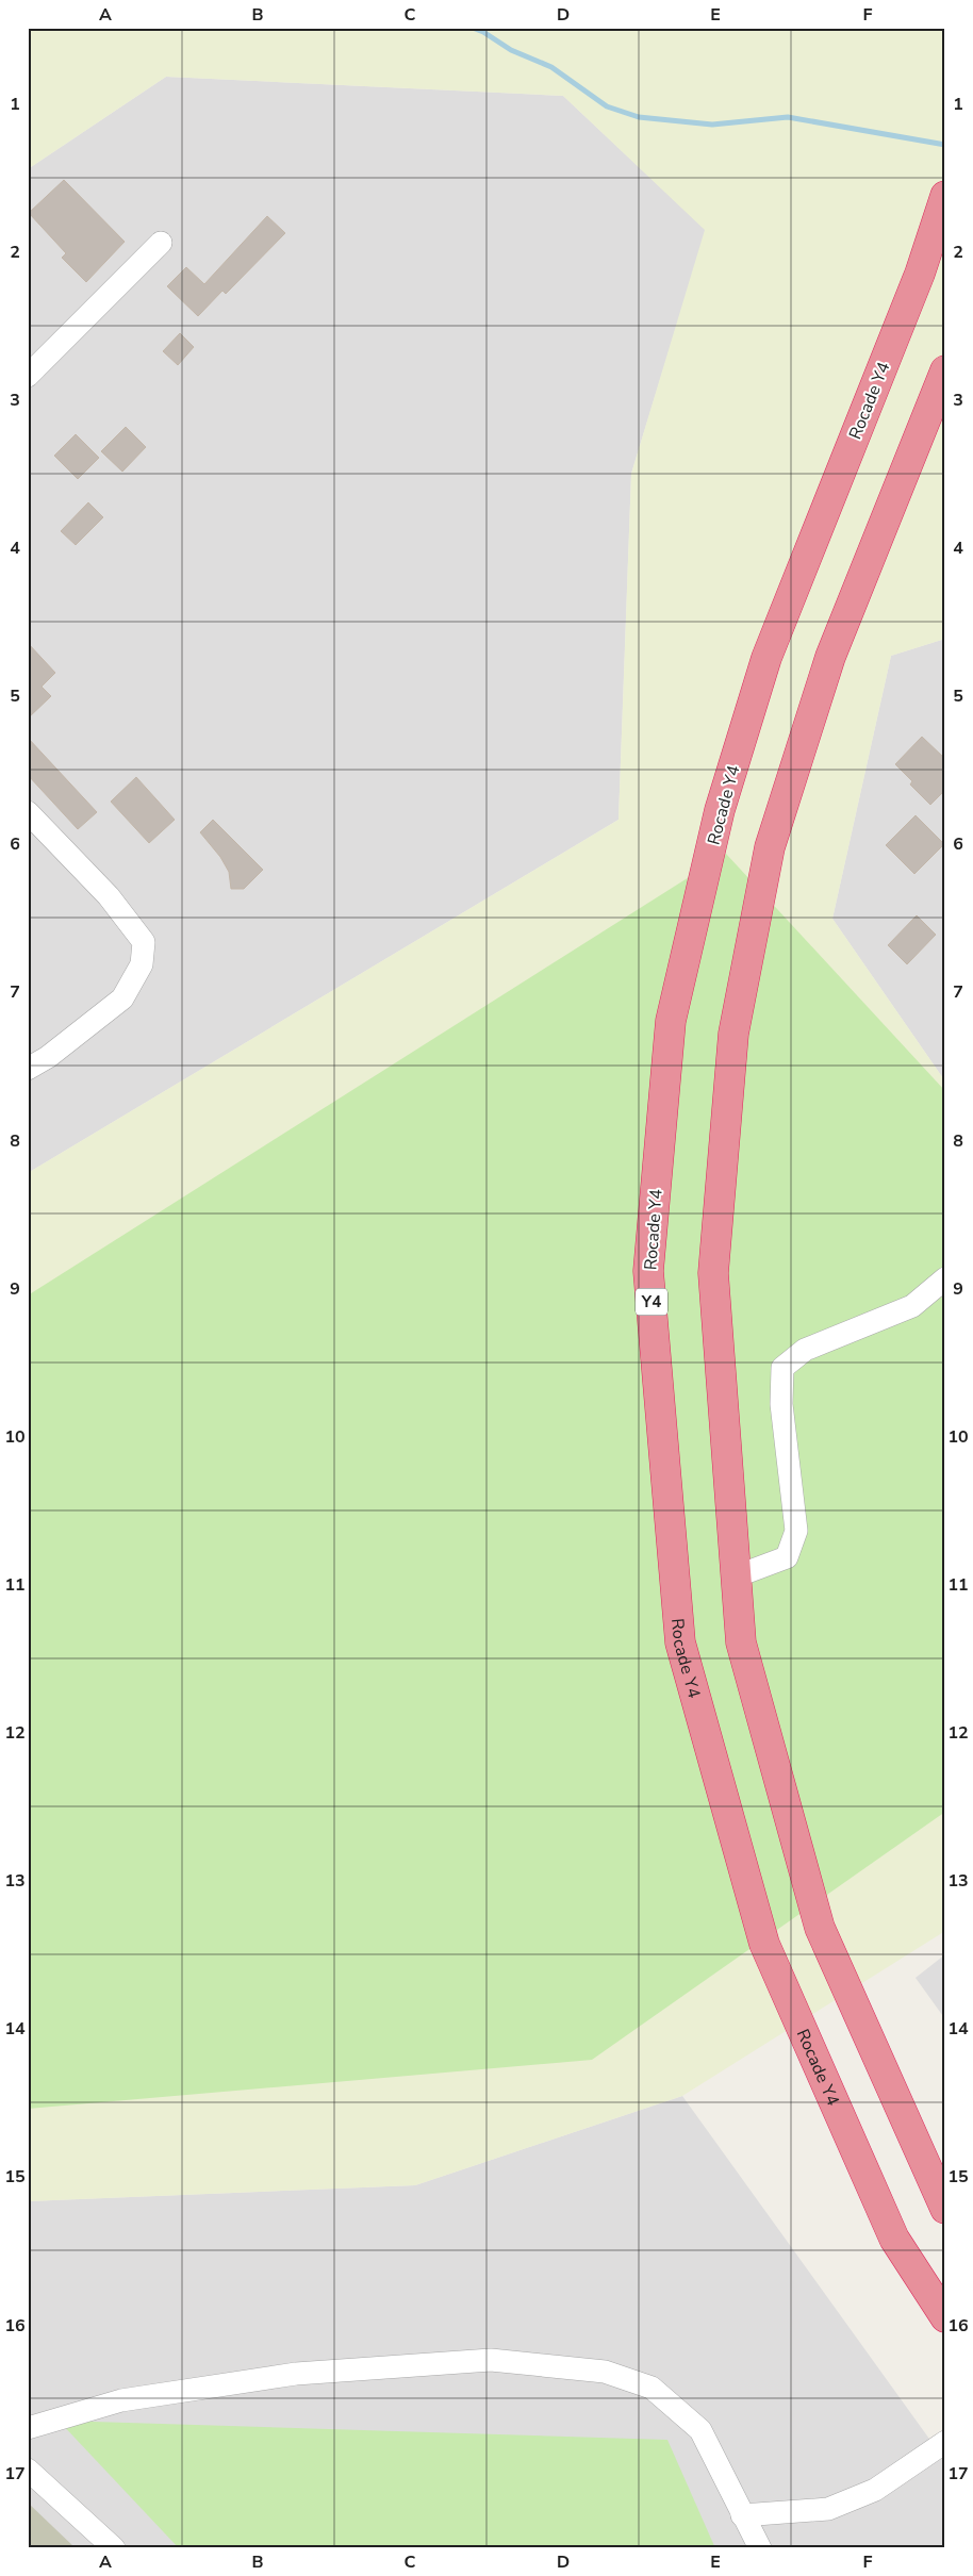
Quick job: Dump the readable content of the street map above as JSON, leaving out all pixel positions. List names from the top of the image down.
{
  "streets": {
    "highway": ["Rocade Y4", "Y4"]
  },
  "grid": {
    "columns": [
      "A",
      "B",
      "C",
      "D",
      "E",
      "F"
    ],
    "rows": [
      "1",
      "2",
      "3",
      "4",
      "5",
      "6",
      "7",
      "8",
      "9",
      "10",
      "11",
      "12",
      "13",
      "14",
      "15",
      "16",
      "17"
    ]
  }
}
